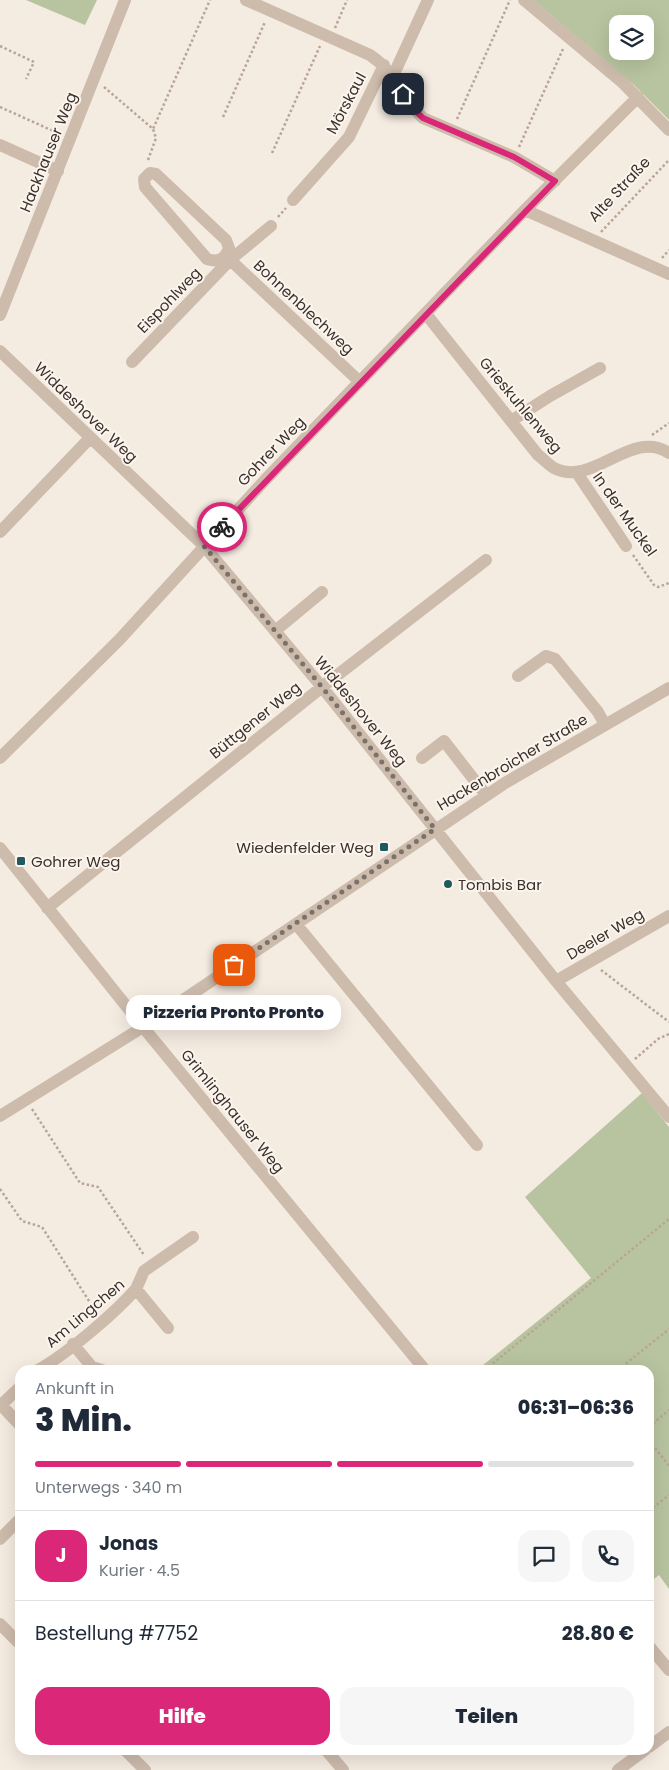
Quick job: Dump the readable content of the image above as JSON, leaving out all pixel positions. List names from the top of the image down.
{
  "streets": {
    "street": [
      "Mörskaul",
      "Hackhauser Weg",
      "Eispohlweg",
      "Bohnenblechweg",
      "Grieskuhlenweg",
      "Widdeshover Weg",
      "Gohrer Weg",
      "In der Muckel",
      "Büttgener Weg",
      "Hackenbroicher Straße",
      "Deeler Weg",
      "Grimlinghauser Weg",
      "Am Lingchen"
    ],
    "path": ["Alte Straße"]
  },
  "crossings": [
    ["Eispohlweg", "Bohnenblechweg"],
    ["Bohnenblechweg", "Gohrer Weg"],
    ["Grieskuhlenweg", "Gohrer Weg"],
    ["Grieskuhlenweg", "In der Muckel"],
    ["Widdeshover Weg", "Gohrer Weg"],
    ["Widdeshover Weg", "Büttgener Weg"],
    ["Widdeshover Weg", "Hackenbroicher Straße"],
    ["Widdeshover Weg", "Deeler Weg"],
    ["Büttgener Weg", "Grimlinghauser Weg"],
    ["Hackenbroicher Straße", "Grimlinghauser Weg"]
  ],
  "places": {
    "transit": ["Wiedenfelder Weg", "Gohrer Weg"],
    "other": ["Tombis Bar", "Pizzeria Pronto Pronto"]
  },
  "page": {
    "bubble": "Pizzeria Pronto Pronto",
    "heading": ["3 Min.", "Ankunft in", "06:31–06:36"],
    "panel": [
      "Jonas",
      "Kurier · 4.5",
      "Bestellung #7752",
      "28.80 €"
    ],
    "bar": "Unterwegs · 340 m",
    "round": "J",
    "buttons": ["Hilfe", "Teilen"]
  }
}
